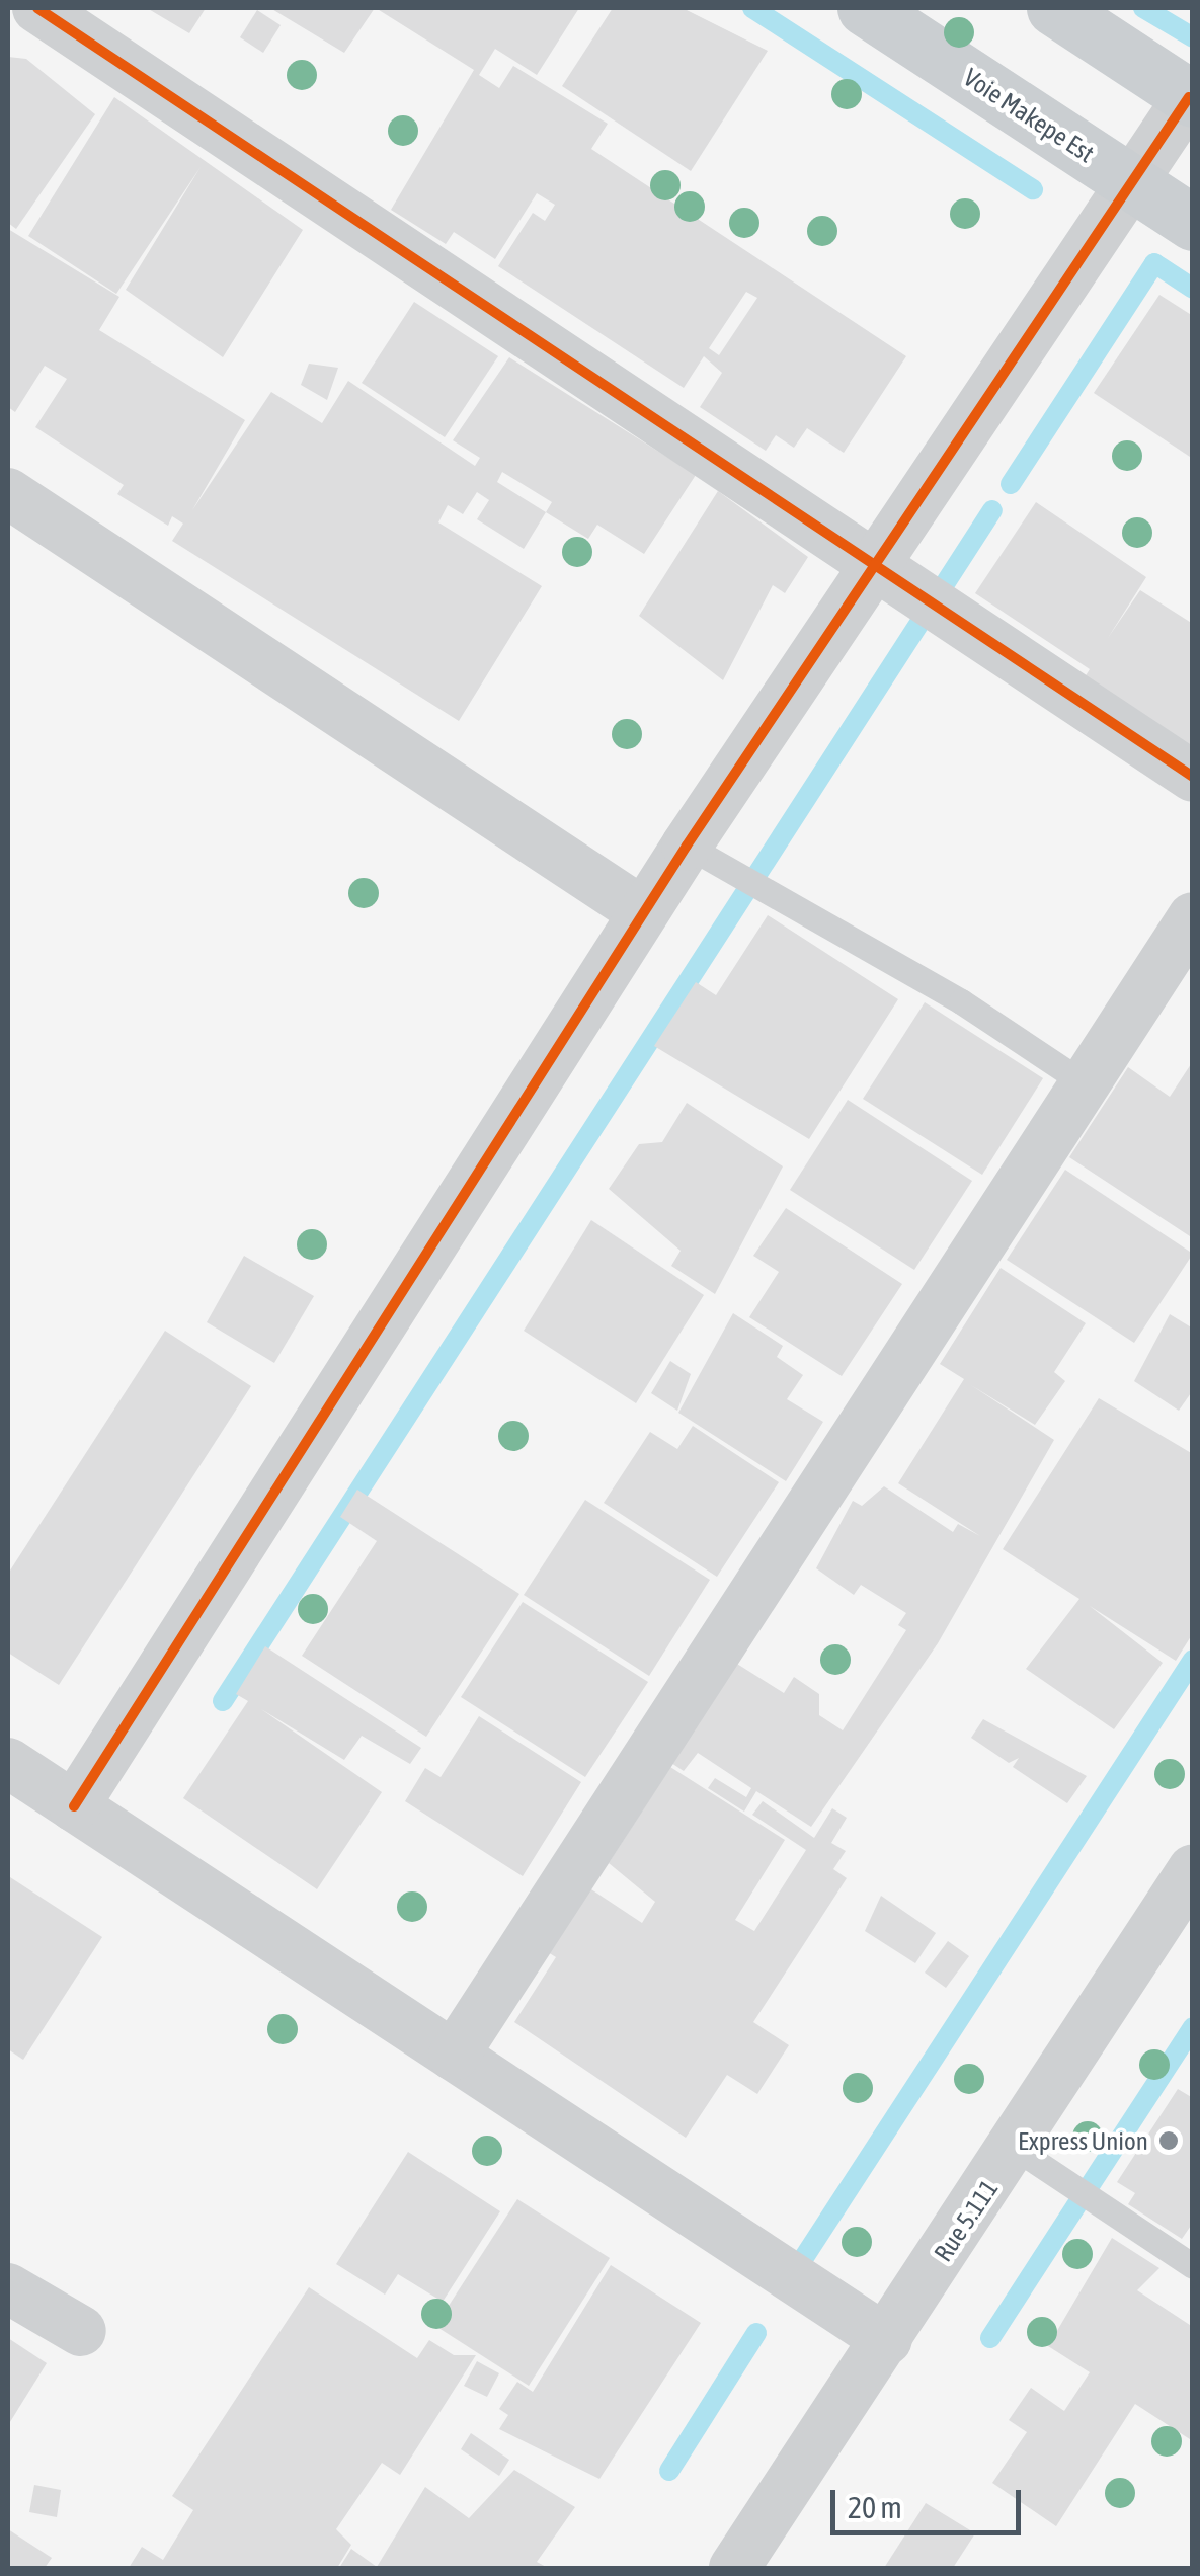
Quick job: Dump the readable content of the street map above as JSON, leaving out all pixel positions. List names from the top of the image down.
{
  "streets": {
    "main road": ["Voie Makepe Est"],
    "street": ["Rue 5.111"]
  },
  "places": ["Express Union"],
  "scale_bar": "20 m"
}
